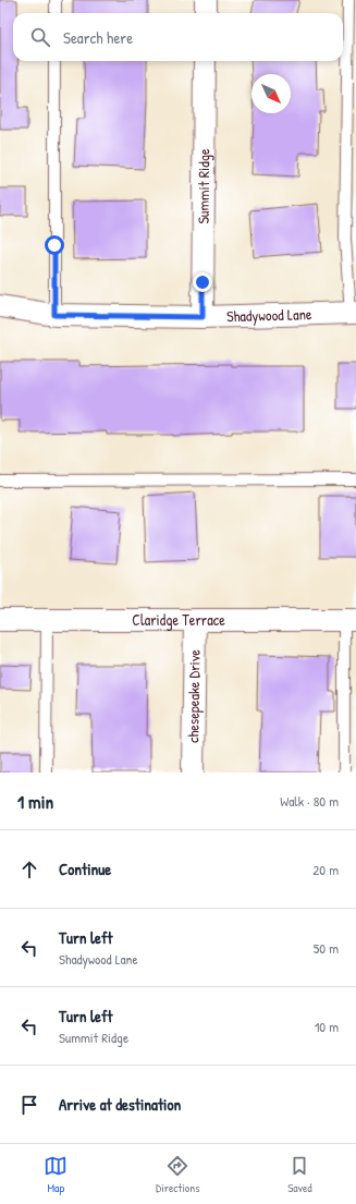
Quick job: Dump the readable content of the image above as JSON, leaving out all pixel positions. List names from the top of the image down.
{
  "streets": {
    "street": [
      "Summit Ridge",
      "Shadywood Lane",
      "Claridge Terrace",
      "chesepeake Drive"
    ]
  },
  "crossings": [
    ["Summit Ridge", "Shadywood Lane"],
    ["Claridge Terrace", "chesepeake Drive"]
  ],
  "north": "bottom right",
  "page": {
    "search": "Search here",
    "heading": ["1 min", "Walk · 80 m"],
    "list": [
      ["Continue", "20 m"],
      ["Turn left", "Shadywood Lane", "50 m"],
      ["Turn left", "Summit Ridge", "10 m"],
      "Arrive at destination"
    ],
    "nav": ["Map", "Directions", "Saved"]
  }
}
